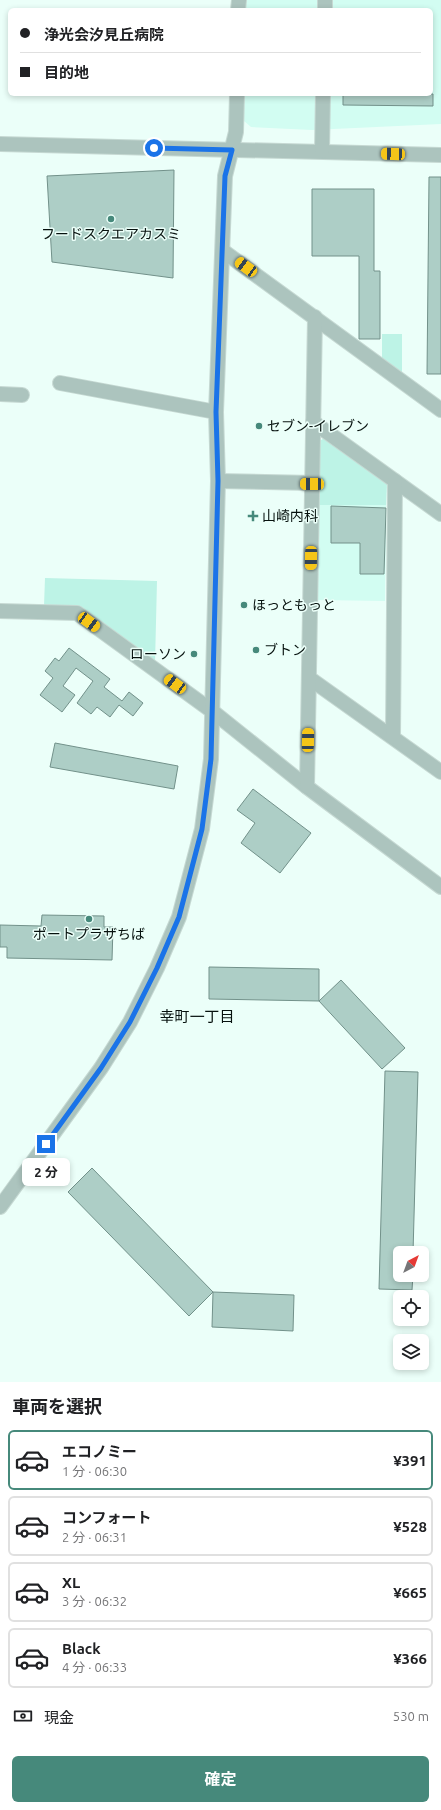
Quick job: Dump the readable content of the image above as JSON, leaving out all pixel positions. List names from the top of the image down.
{
  "districts": ["幸町一丁目"],
  "places": {
    "other": [
      "フードスクエアカスミ",
      "セブン-イレブン",
      "ほっともっと",
      "ブトン",
      "ローソン",
      "ポートプラザちば"
    ],
    "health": ["山崎内科"]
  },
  "north": "top right",
  "page": {
    "banner": ["浄光会汐見丘病院", "目的地"],
    "bubble": "2 分",
    "heading": "車両を選択",
    "list": [
      {
        "name": "エコノミー",
        "note": "1 分 · 06:30",
        "value": "¥391"
      },
      {
        "name": "コンフォート",
        "note": "2 分 · 06:31",
        "value": "¥528"
      },
      {
        "name": "XL",
        "note": "3 分 · 06:32",
        "value": "¥665"
      },
      {
        "name": "Black",
        "note": "4 分 · 06:33",
        "value": "¥366"
      }
    ],
    "pay": ["現金", "530 m"],
    "buttons": "確定"
  }
}
